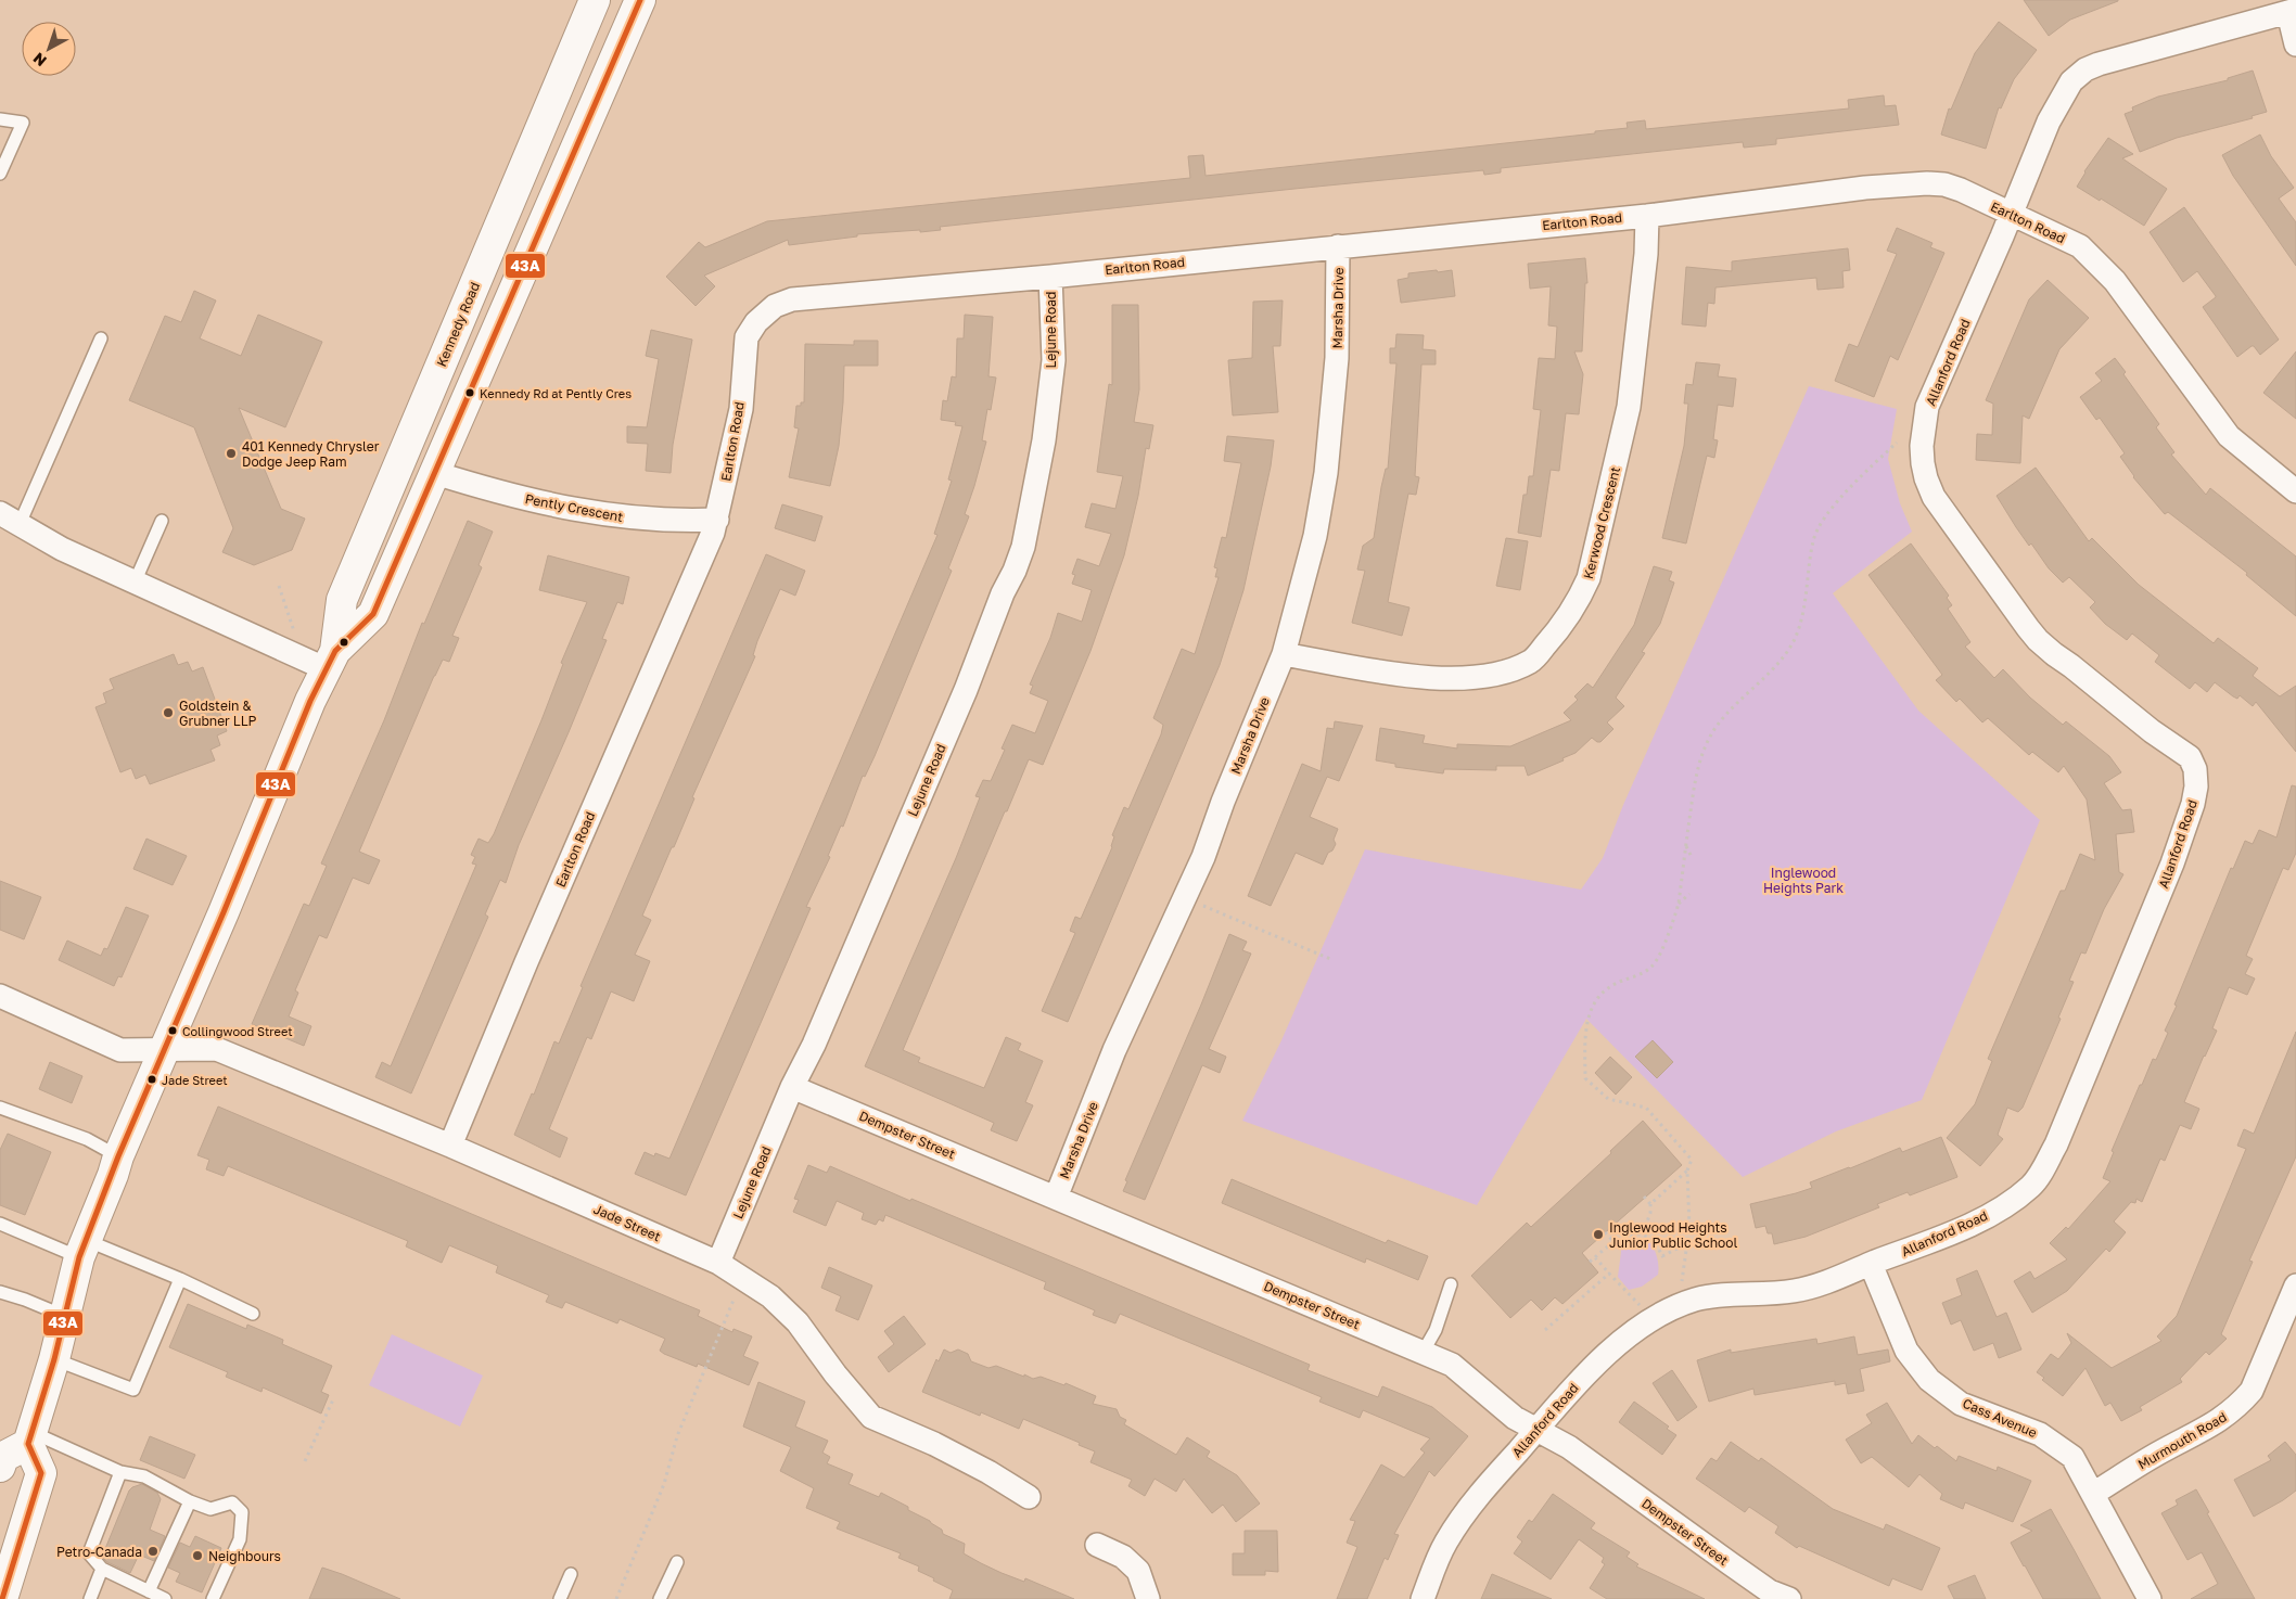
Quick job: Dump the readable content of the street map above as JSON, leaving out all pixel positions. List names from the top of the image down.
{
  "streets": {
    "main road": ["Kennedy Road"],
    "street": [
      "Earlton Road",
      "Marsha Drive",
      "Lejune Road",
      "Allanford Road",
      "Pently Crescent",
      "Kerwood Crescent",
      "Dempster Street",
      "Jade Street",
      "Cass Avenue",
      "Murmouth Road"
    ]
  },
  "crossings": [
    ["Earlton Road", "Marsha Drive"],
    ["Earlton Road", "Lejune Road"],
    ["Earlton Road", "Allanford Road"],
    ["Earlton Road", "Pently Crescent"],
    ["Earlton Road", "Kerwood Crescent"],
    ["Earlton Road", "Jade Street"],
    ["Marsha Drive", "Kerwood Crescent"],
    ["Marsha Drive", "Dempster Street"],
    ["Kennedy Road", "Pently Crescent"],
    ["Kennedy Road", "Jade Street"],
    ["Lejune Road", "Dempster Street"],
    ["Lejune Road", "Jade Street"],
    ["Allanford Road", "Dempster Street"],
    ["Allanford Road", "Cass Avenue"],
    ["Cass Avenue", "Murmouth Road"]
  ],
  "parks": ["Inglewood Heights Park"],
  "places": [
    "Kennedy Rd at Pently Cres",
    "401 Kennedy Chrysler Dodge Jeep Ram",
    "Goldstein & Grubner LLP",
    "Collingwood Street",
    "Jade Street",
    "Inglewood Heights Junior Public School",
    "Petro-Canada",
    "Neighbours"
  ],
  "lines": ["transit line 43A"],
  "north": "bottom left"
}
